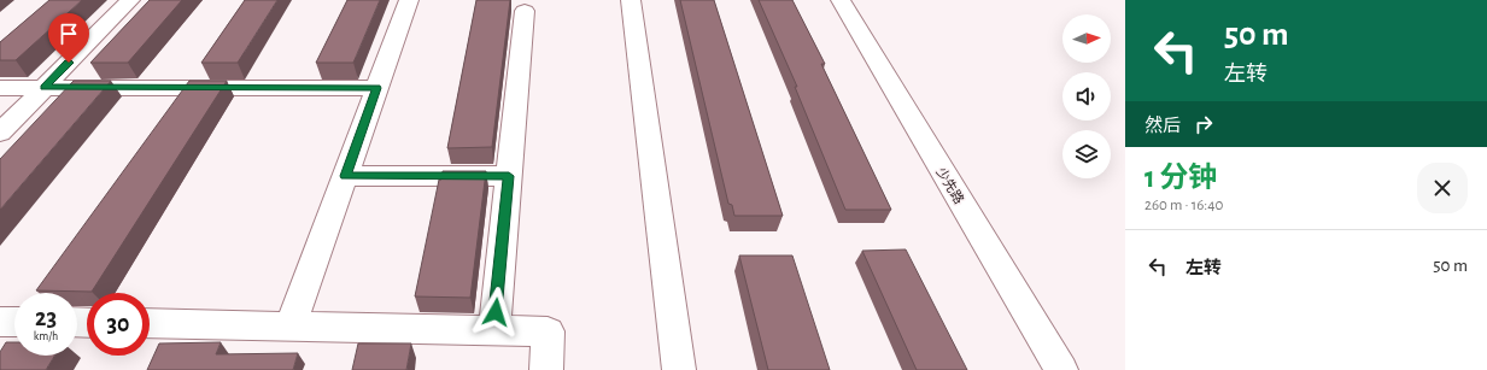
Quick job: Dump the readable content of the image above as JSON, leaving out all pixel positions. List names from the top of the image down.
{
  "streets": {
    "street": ["少先路"]
  },
  "north": "right",
  "page": {
    "turn": ["50 m", "左转"],
    "then": "然后",
    "heading": ["1 分钟", "260 m · 16:40"],
    "list": [
      {
        "name": "左转",
        "value": "50 m"
      }
    ],
    "speed": "23 km/h",
    "limit": "30"
  }
}
